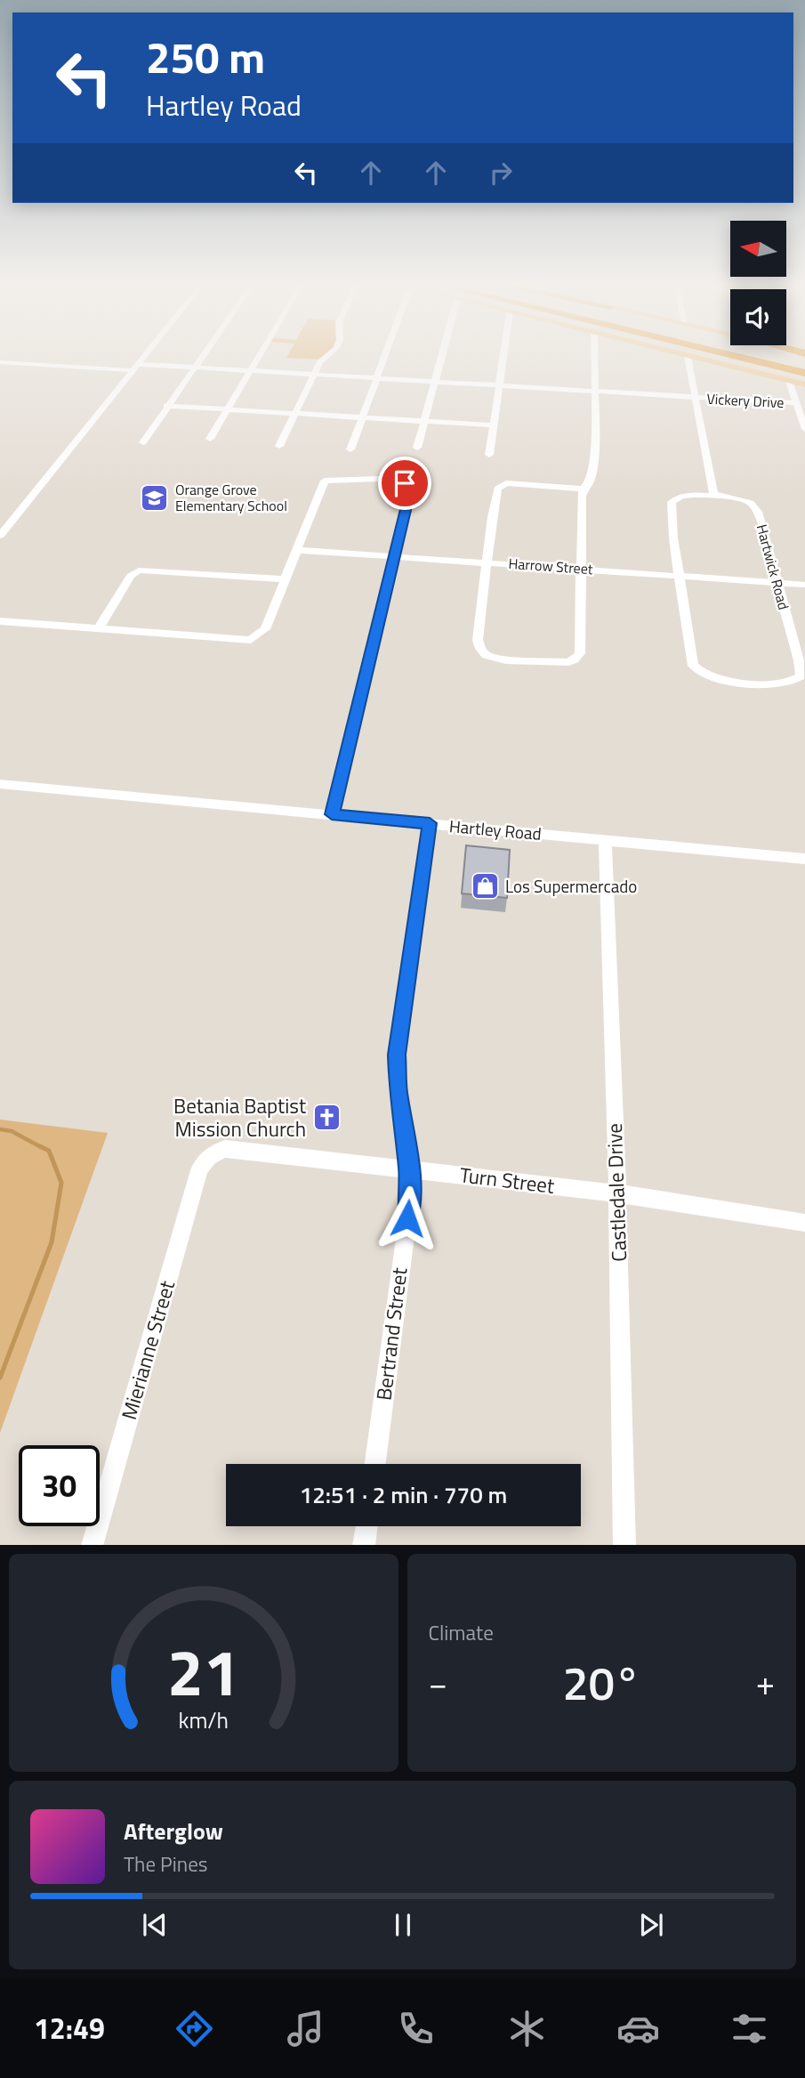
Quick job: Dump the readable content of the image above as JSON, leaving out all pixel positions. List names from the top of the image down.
{
  "streets": {
    "street": [
      "Vickery Drive",
      "Harrow Street",
      "Hartwick Road",
      "Hartley Road",
      "Turn Street",
      "Castledale Drive",
      "Bertrand Street",
      "Mierianne Street"
    ]
  },
  "crossings": [
    ["Harrow Street", "Hartwick Road"],
    ["Hartley Road", "Castledale Drive"],
    ["Hartley Road", "Bertrand Street"],
    ["Turn Street", "Castledale Drive"],
    ["Turn Street", "Bertrand Street"],
    ["Turn Street", "Mierianne Street"]
  ],
  "places": {
    "school or university": ["Orange Grove Elementary School"],
    "shop": ["Los Supermercado"],
    "church": ["Betania Baptist Mission Church"]
  },
  "north": "left",
  "page": {
    "turn": ["250 m", "Hartley Road"],
    "limit": "30",
    "trip": "12:51 · 2 min · 770 m",
    "tile": "Climate",
    "heat": ["−", "20°", "+"],
    "song": ["Afterglow", "The Pines"],
    "tabs": "12:49",
    "gauge": ["21", "km/h"]
  }
}
